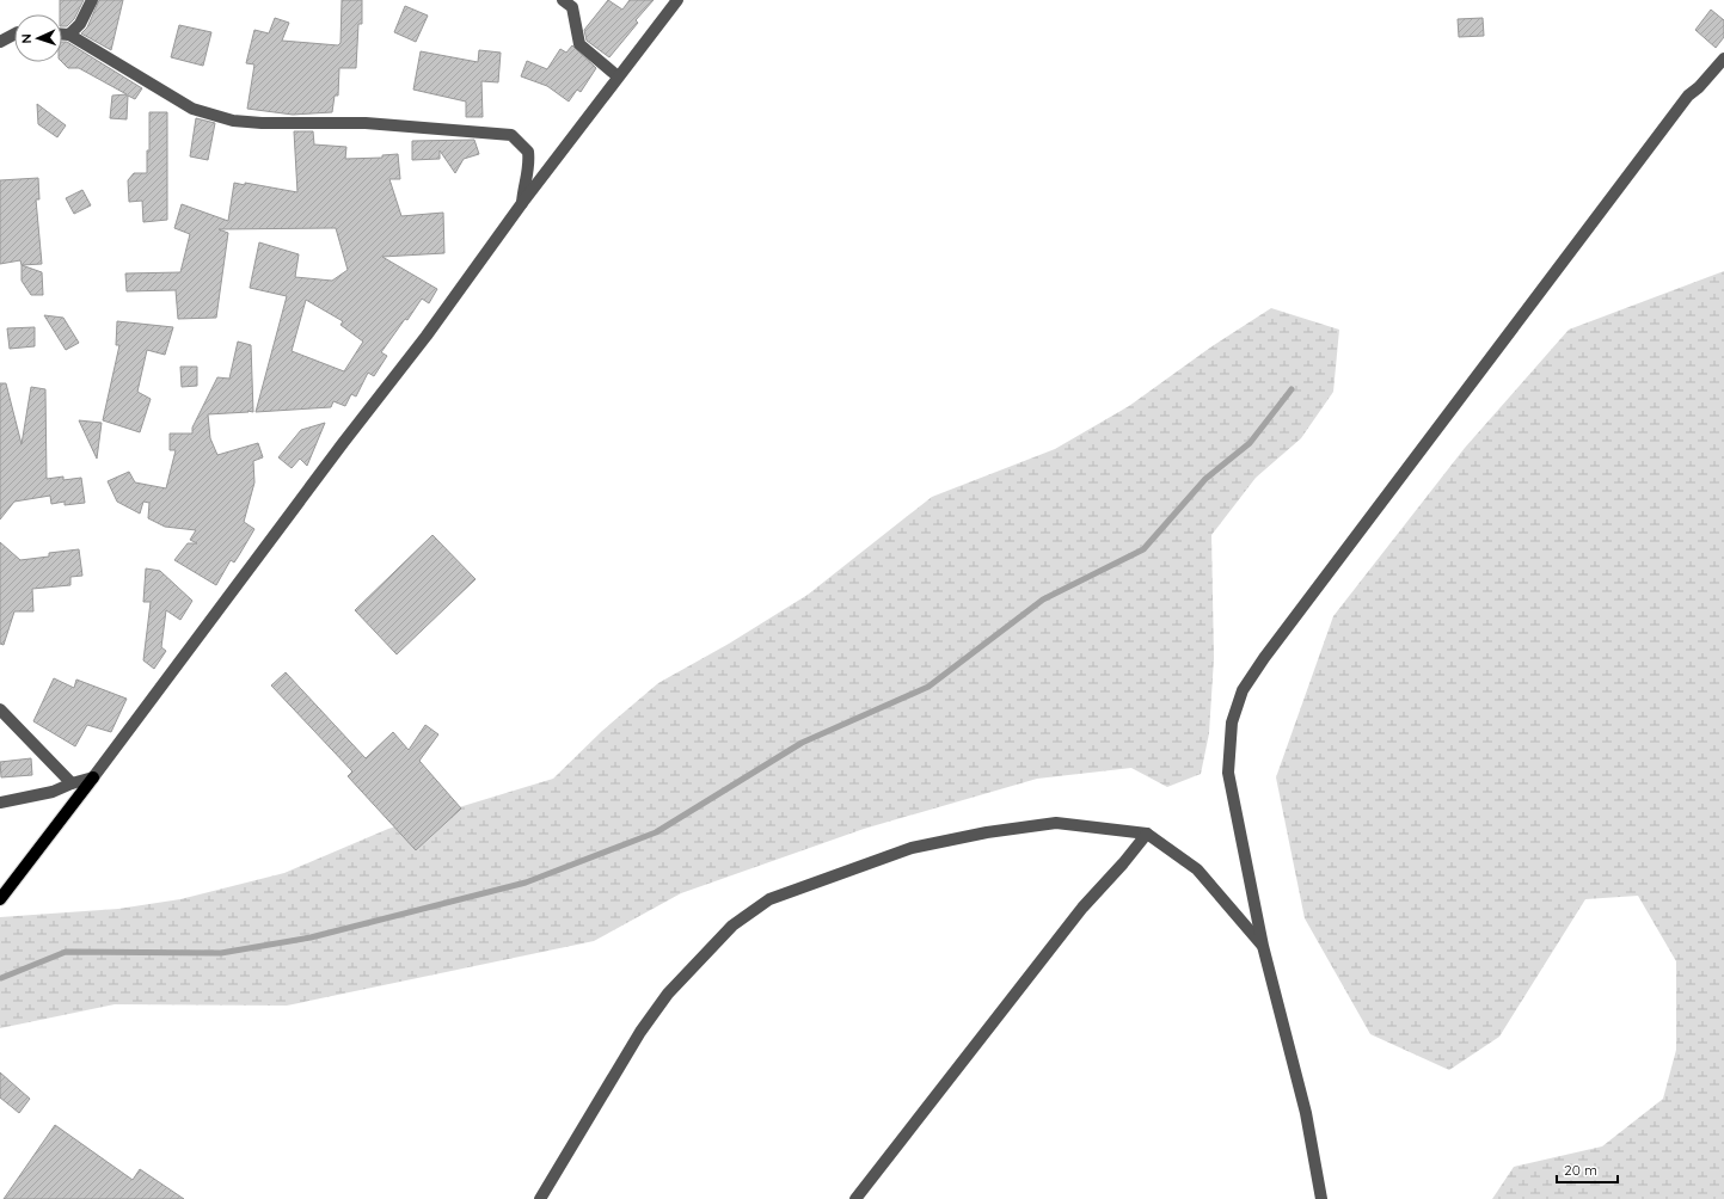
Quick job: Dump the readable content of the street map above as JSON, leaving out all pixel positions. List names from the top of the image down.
{
  "scale_bar": "20 m",
  "north": "left"
}
